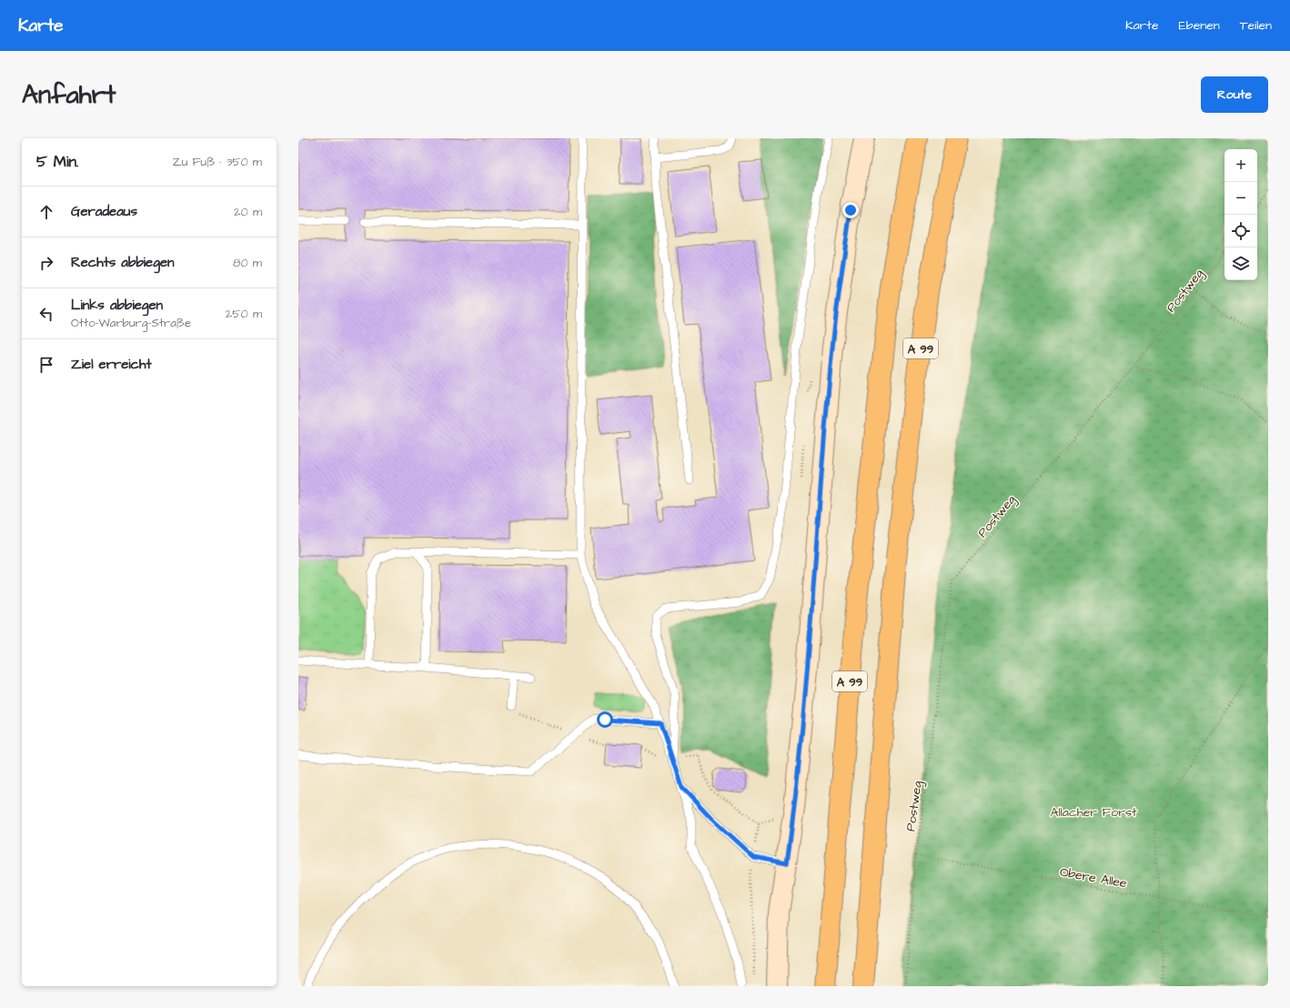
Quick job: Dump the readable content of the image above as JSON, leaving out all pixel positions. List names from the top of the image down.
{
  "streets": {
    "highway": ["A 99"],
    "path": ["Postweg", "Obere Allee"]
  },
  "crossings": [
    ["Postweg", "Obere Allee"]
  ],
  "parks": ["Allacher Forst"],
  "page": {
    "header": "Karte",
    "nav": ["Karte", "Ebenen", "Teilen"],
    "buttons": "Route",
    "title": "Anfahrt",
    "heading": ["5 Min.", "Zu Fuß · 350 m"],
    "map_buttons": ["+", "−"],
    "list": [
      ["Geradeaus", "20 m"],
      ["Rechts abbiegen", "80 m"],
      ["Links abbiegen", "Otto-Warburg-Straße", "250 m"],
      "Ziel erreicht"
    ]
  }
}
